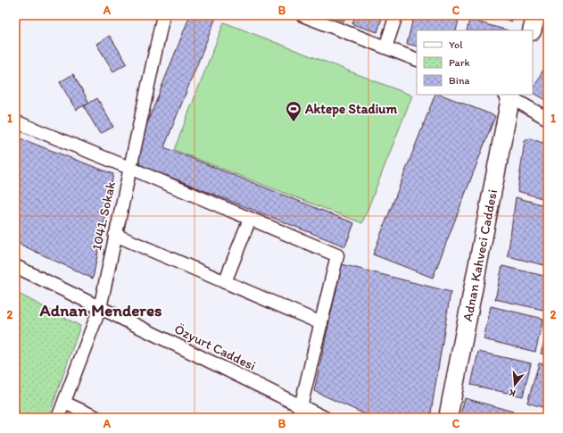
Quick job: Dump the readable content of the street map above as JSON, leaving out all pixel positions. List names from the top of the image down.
{
  "streets": {
    "street": ["1041. Sokak", "Adnan Kahveci Caddesi", "Özyurt Caddesi"]
  },
  "crossings": [
    ["1041. Sokak", "Özyurt Caddesi"]
  ],
  "districts": ["Adnan Menderes"],
  "places": {
    "sports": ["Aktepe Stadium"]
  },
  "legend": ["Yol", "Park", "Bina"],
  "north": "bottom",
  "grid": {
    "columns": ["A", "B", "C"],
    "rows": ["1", "2"]
  }
}
